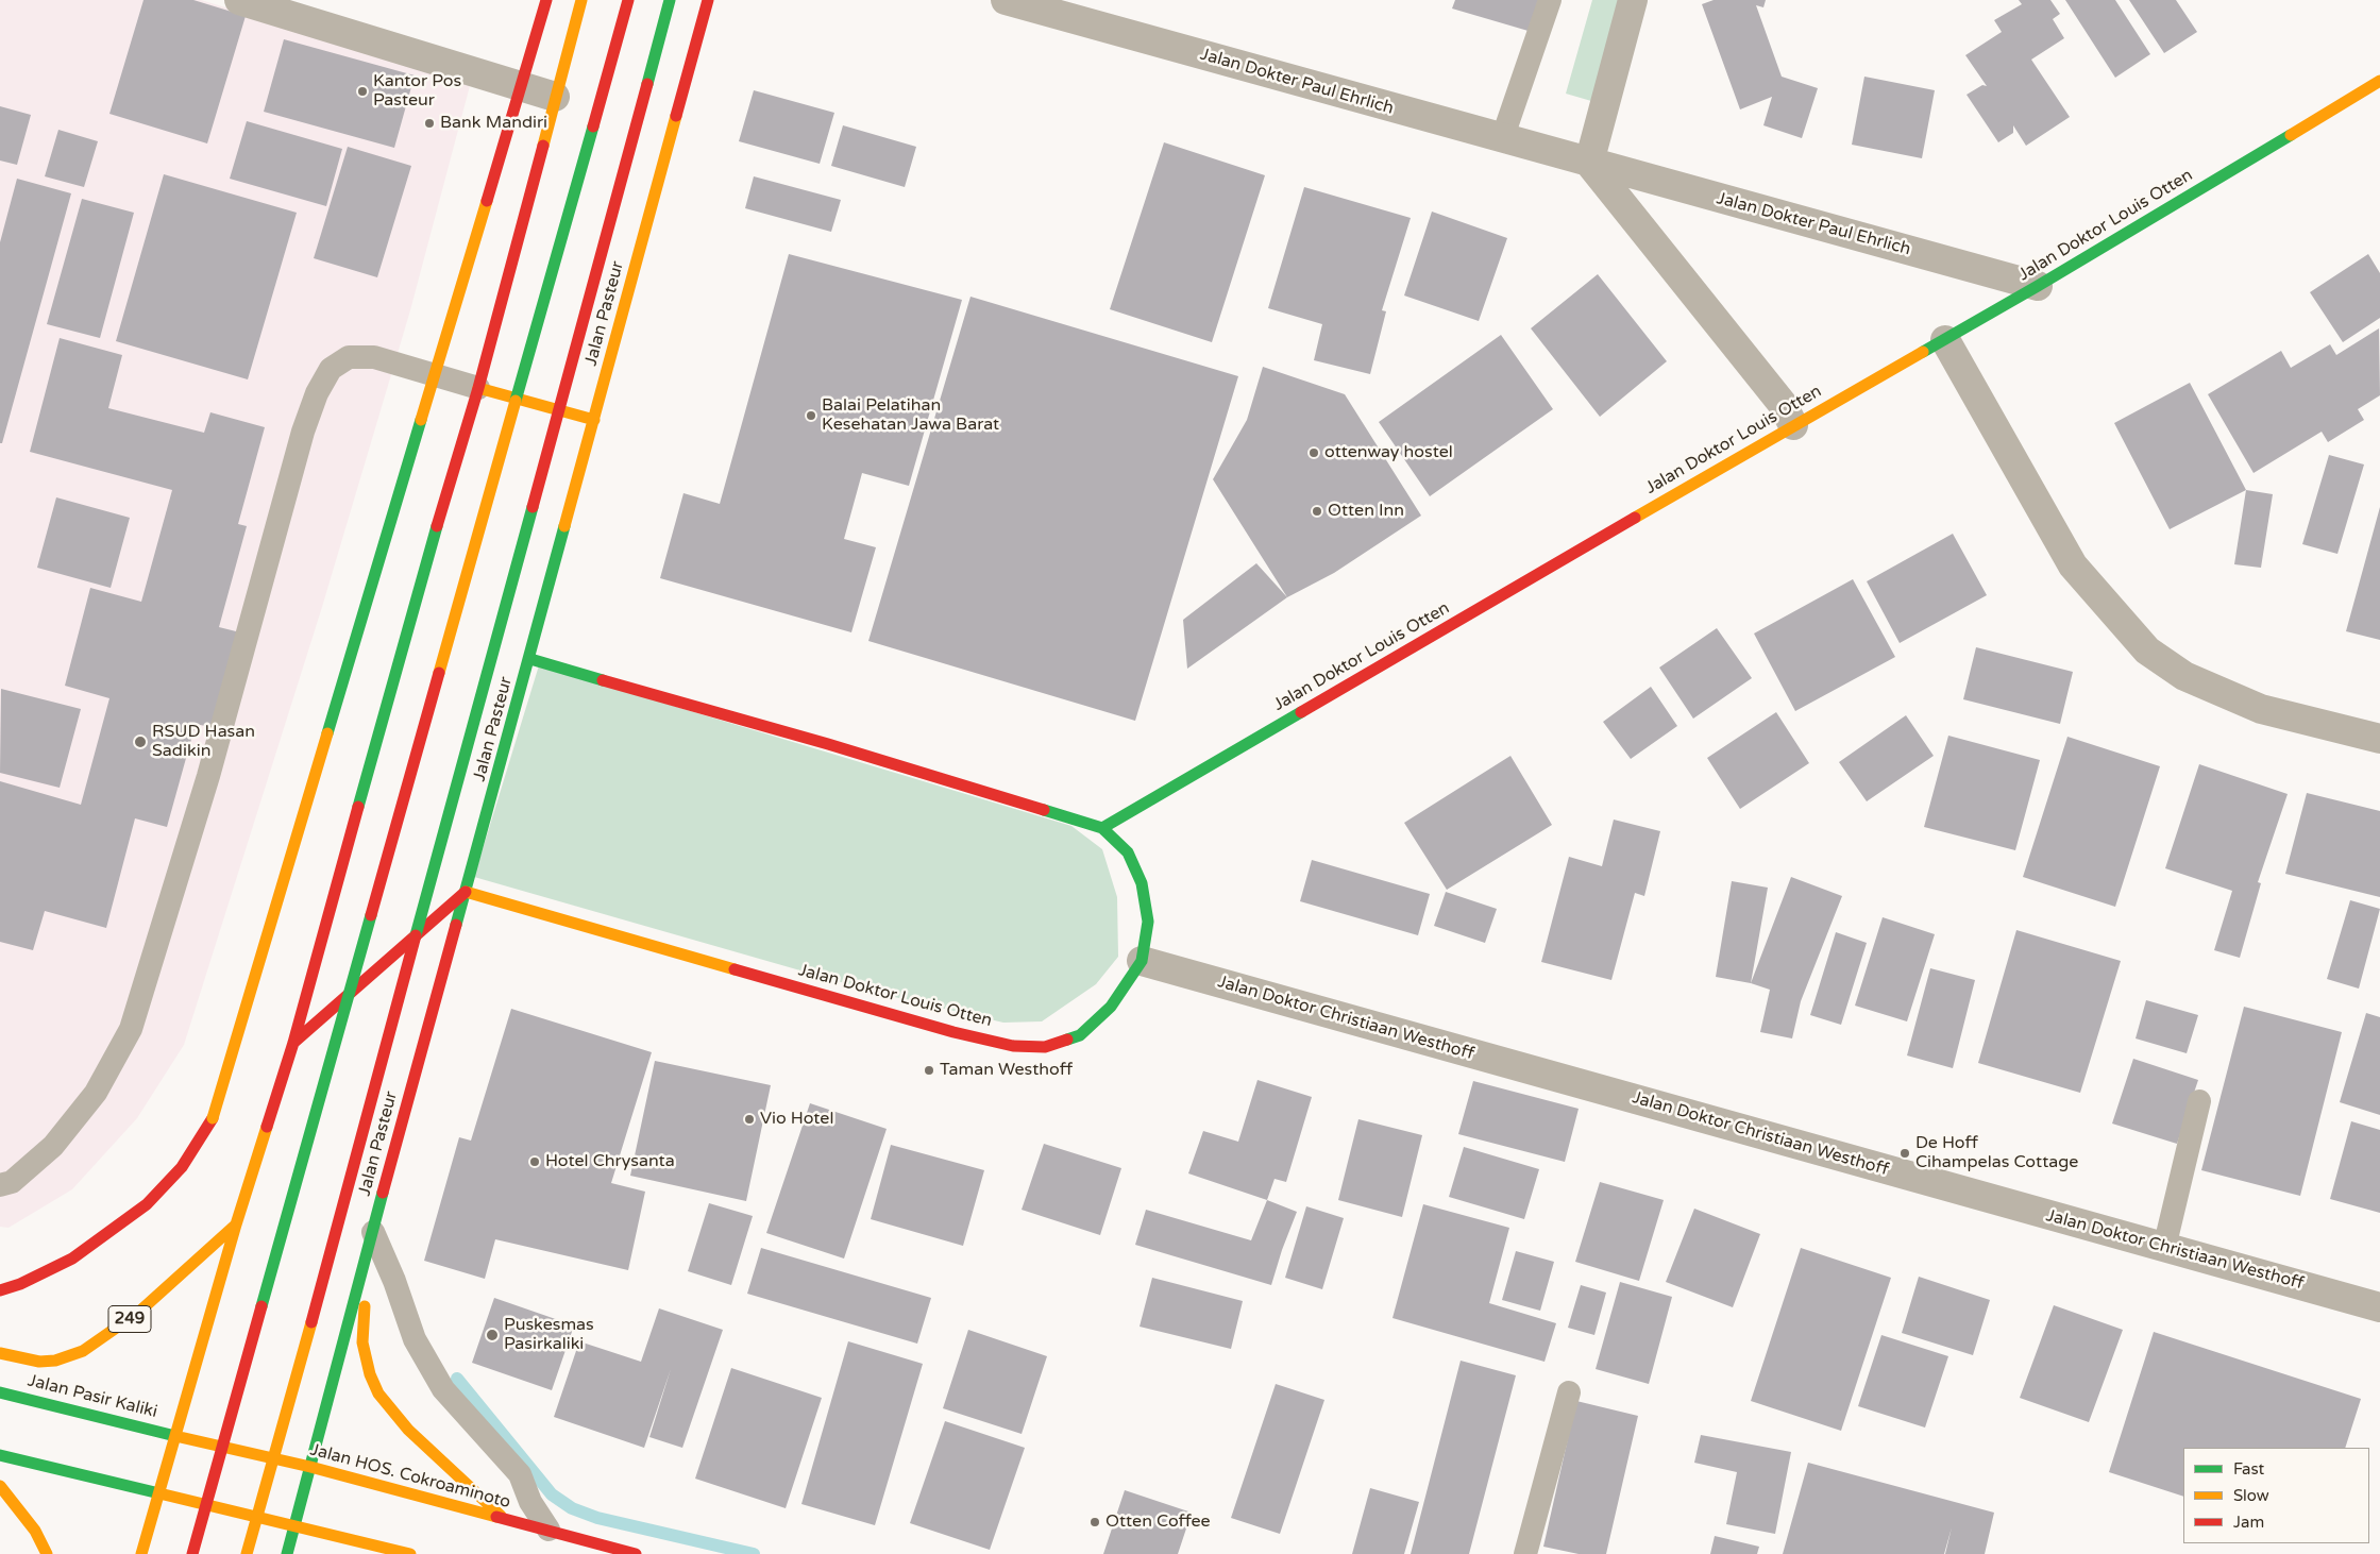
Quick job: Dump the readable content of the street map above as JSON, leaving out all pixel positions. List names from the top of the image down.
{
  "streets": {
    "main road": [
      "Jalan Doktor Louis Otten",
      "Jalan Pasteur",
      "249",
      "Jalan Pasir Kaliki",
      "Jalan HOS. Cokroaminoto"
    ],
    "street": ["Jalan Dokter Paul Ehrlich", "Jalan Doktor Christiaan Westhoff"]
  },
  "crossings": [
    ["Jalan Dokter Paul Ehrlich", "Jalan Doktor Louis Otten"],
    ["Jalan Doktor Louis Otten", "Jalan Pasteur"],
    ["Jalan Doktor Louis Otten", "Jalan Doktor Christiaan Westhoff"],
    ["Jalan Pasteur", "Jalan HOS. Cokroaminoto"],
    ["Jalan Pasir Kaliki", "Jalan HOS. Cokroaminoto"]
  ],
  "places": [
    "Kantor Pos Pasteur",
    "Bank Mandiri",
    "Balai Pelatihan Kesehatan Jawa Barat",
    "ottenway hostel",
    "Otten Inn",
    "RSUD Hasan Sadikin",
    "Taman Westhoff",
    "Vio Hotel",
    "De Hoff Cihampelas Cottage",
    "Hotel Chrysanta",
    "Puskesmas Pasirkaliki",
    "Otten Coffee"
  ],
  "legend": ["Fast", "Slow", "Jam"]
}
